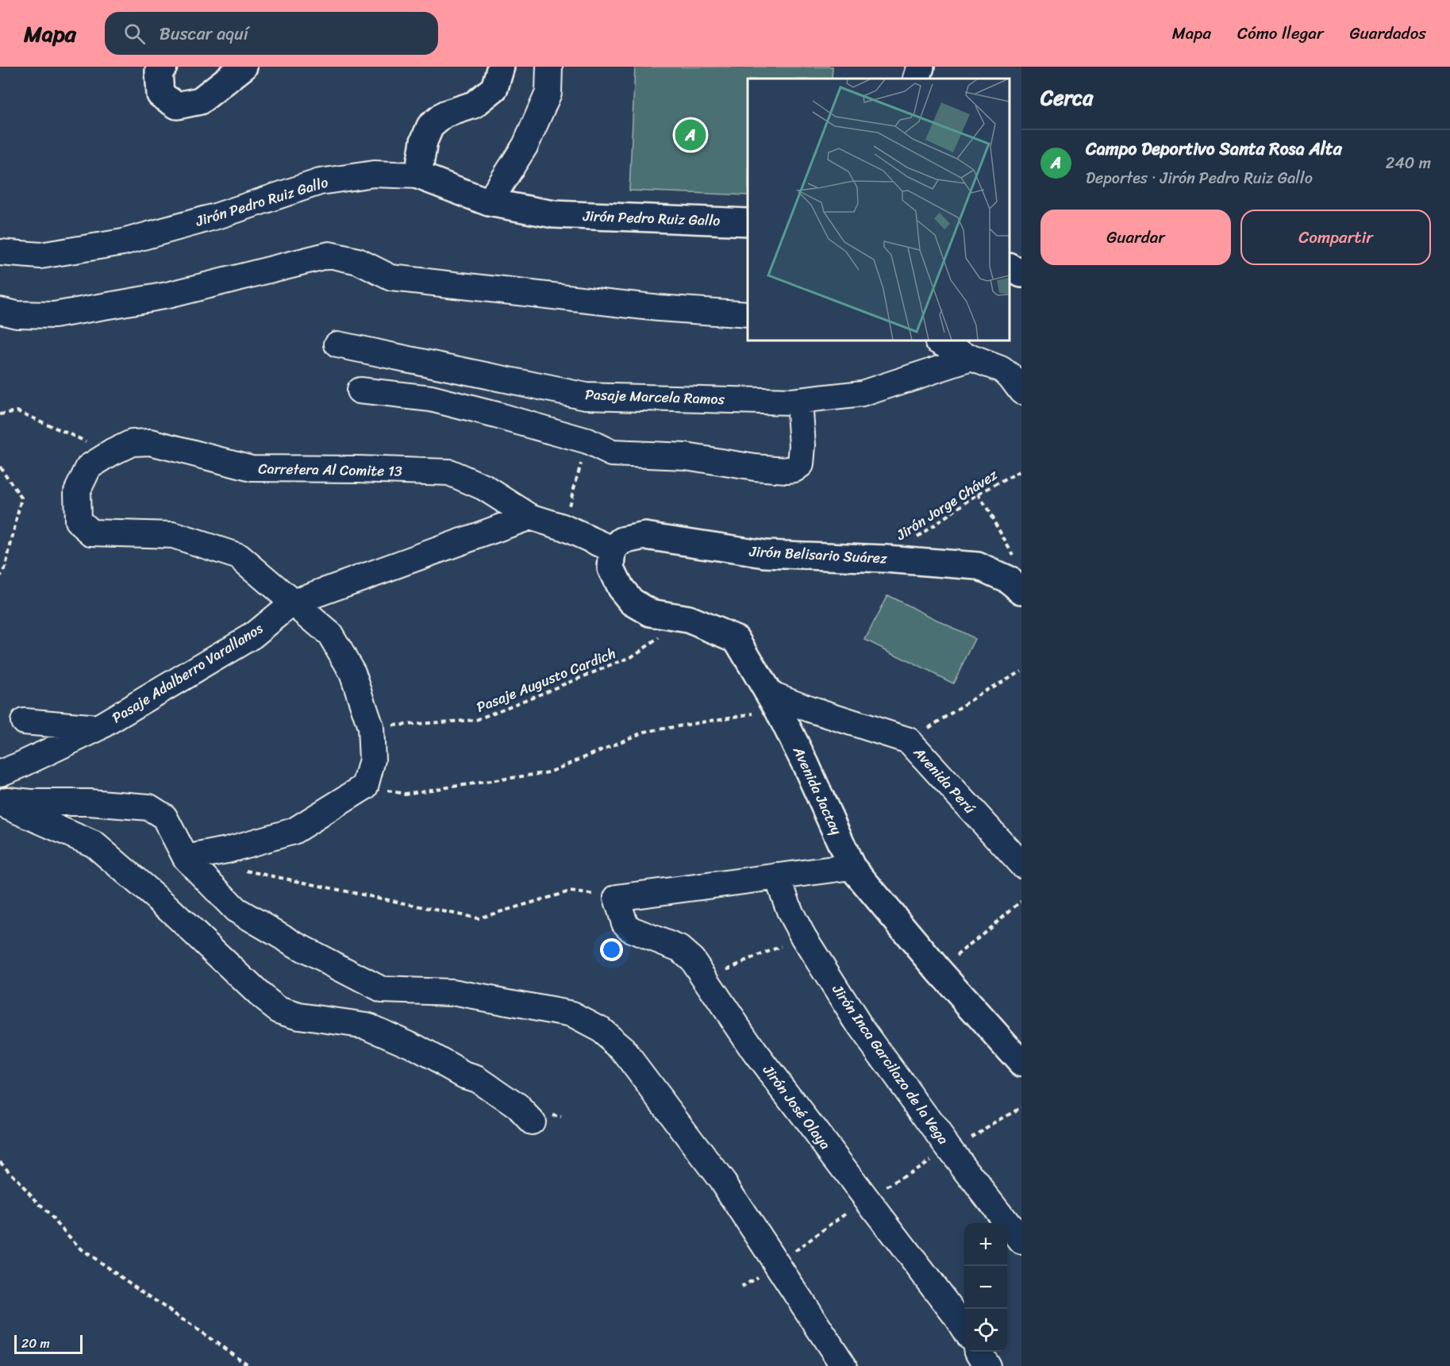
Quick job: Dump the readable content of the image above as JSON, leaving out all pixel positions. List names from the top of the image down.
{
  "streets": {
    "street": [
      "Jirón Pedro Ruiz Gallo",
      "Pasaje Marcela Ramos",
      "Carretera Al Comite 13",
      "Jirón Belisario Suárez",
      "Pasaje Adalberro Varallanos",
      "Avenida Perú",
      "Avenida Jactay",
      "Jirón Inca Garcilazo de la Vega",
      "Jirón José Olaya"
    ],
    "path": ["Jirón Jorge Chávez", "Pasaje Augusto Cardich"]
  },
  "crossings": [
    ["Carretera Al Comite 13", "Jirón Belisario Suárez"],
    ["Carretera Al Comite 13", "Pasaje Adalberro Varallanos"],
    ["Carretera Al Comite 13", "Pasaje Augusto Cardich"],
    ["Carretera Al Comite 13", "Avenida Jactay"],
    ["Jirón Belisario Suárez", "Avenida Jactay"],
    ["Pasaje Augusto Cardich", "Avenida Jactay"],
    ["Avenida Perú", "Avenida Jactay"]
  ],
  "scale_bar": "20 m",
  "page": {
    "header": "Mapa",
    "search": "Buscar aquí",
    "nav": ["Mapa", "Cómo llegar", "Guardados"],
    "heading": "Cerca",
    "pins": "A",
    "list": [
      {
        "mark": "A",
        "name": "Campo Deportivo Santa Rosa Alta",
        "note": "Deportes · Jirón Pedro Ruiz Gallo",
        "value": "240 m"
      }
    ],
    "buttons": ["Guardar", "Compartir"],
    "map_buttons": ["+", "−"],
    "scale": "20 m"
  }
}
